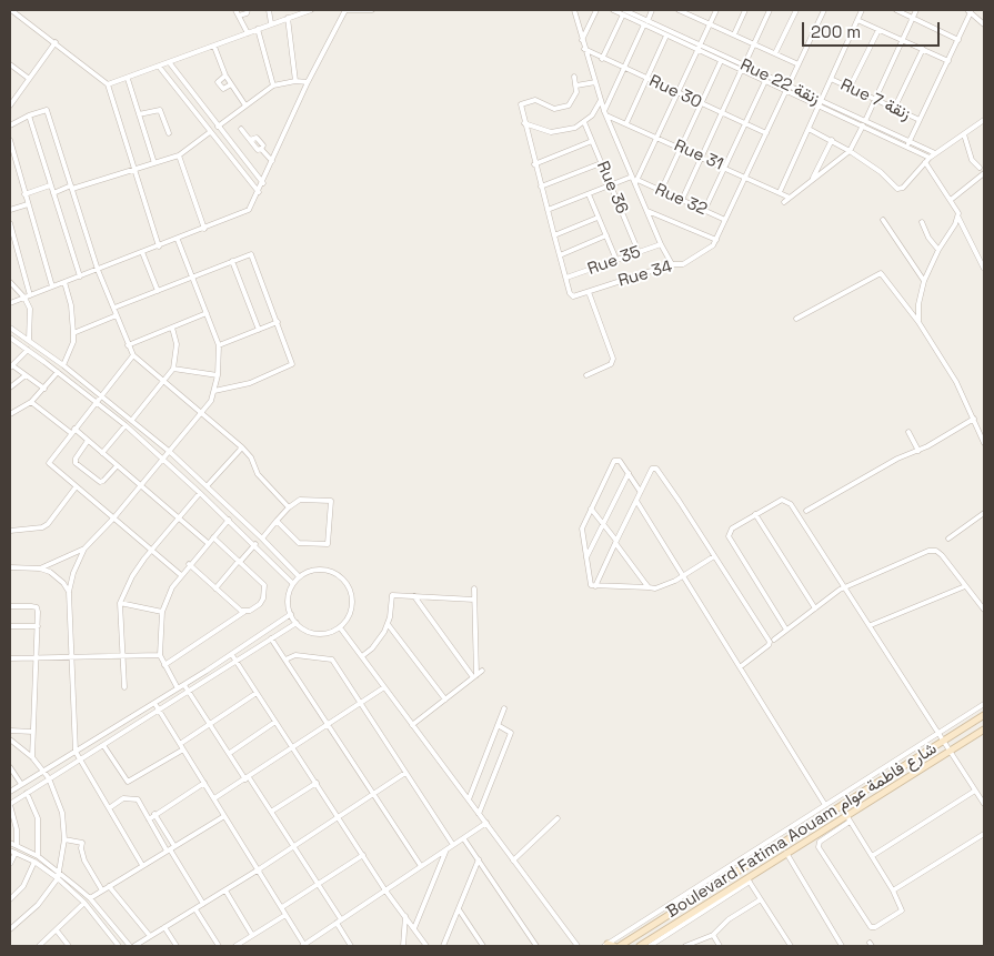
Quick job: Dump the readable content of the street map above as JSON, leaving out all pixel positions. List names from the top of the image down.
{
  "streets": {
    "main road": ["Boulevard Fatima Aouam شارع فاطمة عوام"],
    "street": [
      "Rue 22 زنقة",
      "Rue 30",
      "Rue 7 زنقة",
      "Rue 31",
      "Rue 36",
      "Rue 32",
      "Rue 35",
      "Rue 34"
    ]
  },
  "crossings": [
    ["Rue 22 زنقة", "Rue 30"],
    ["Rue 22 زنقة", "Rue 31"],
    ["Rue 22 زنقة", "Rue 32"],
    ["Rue 36", "Rue 35"],
    ["Rue 35", "Rue 34"]
  ],
  "scale_bar": "200 m"
}
